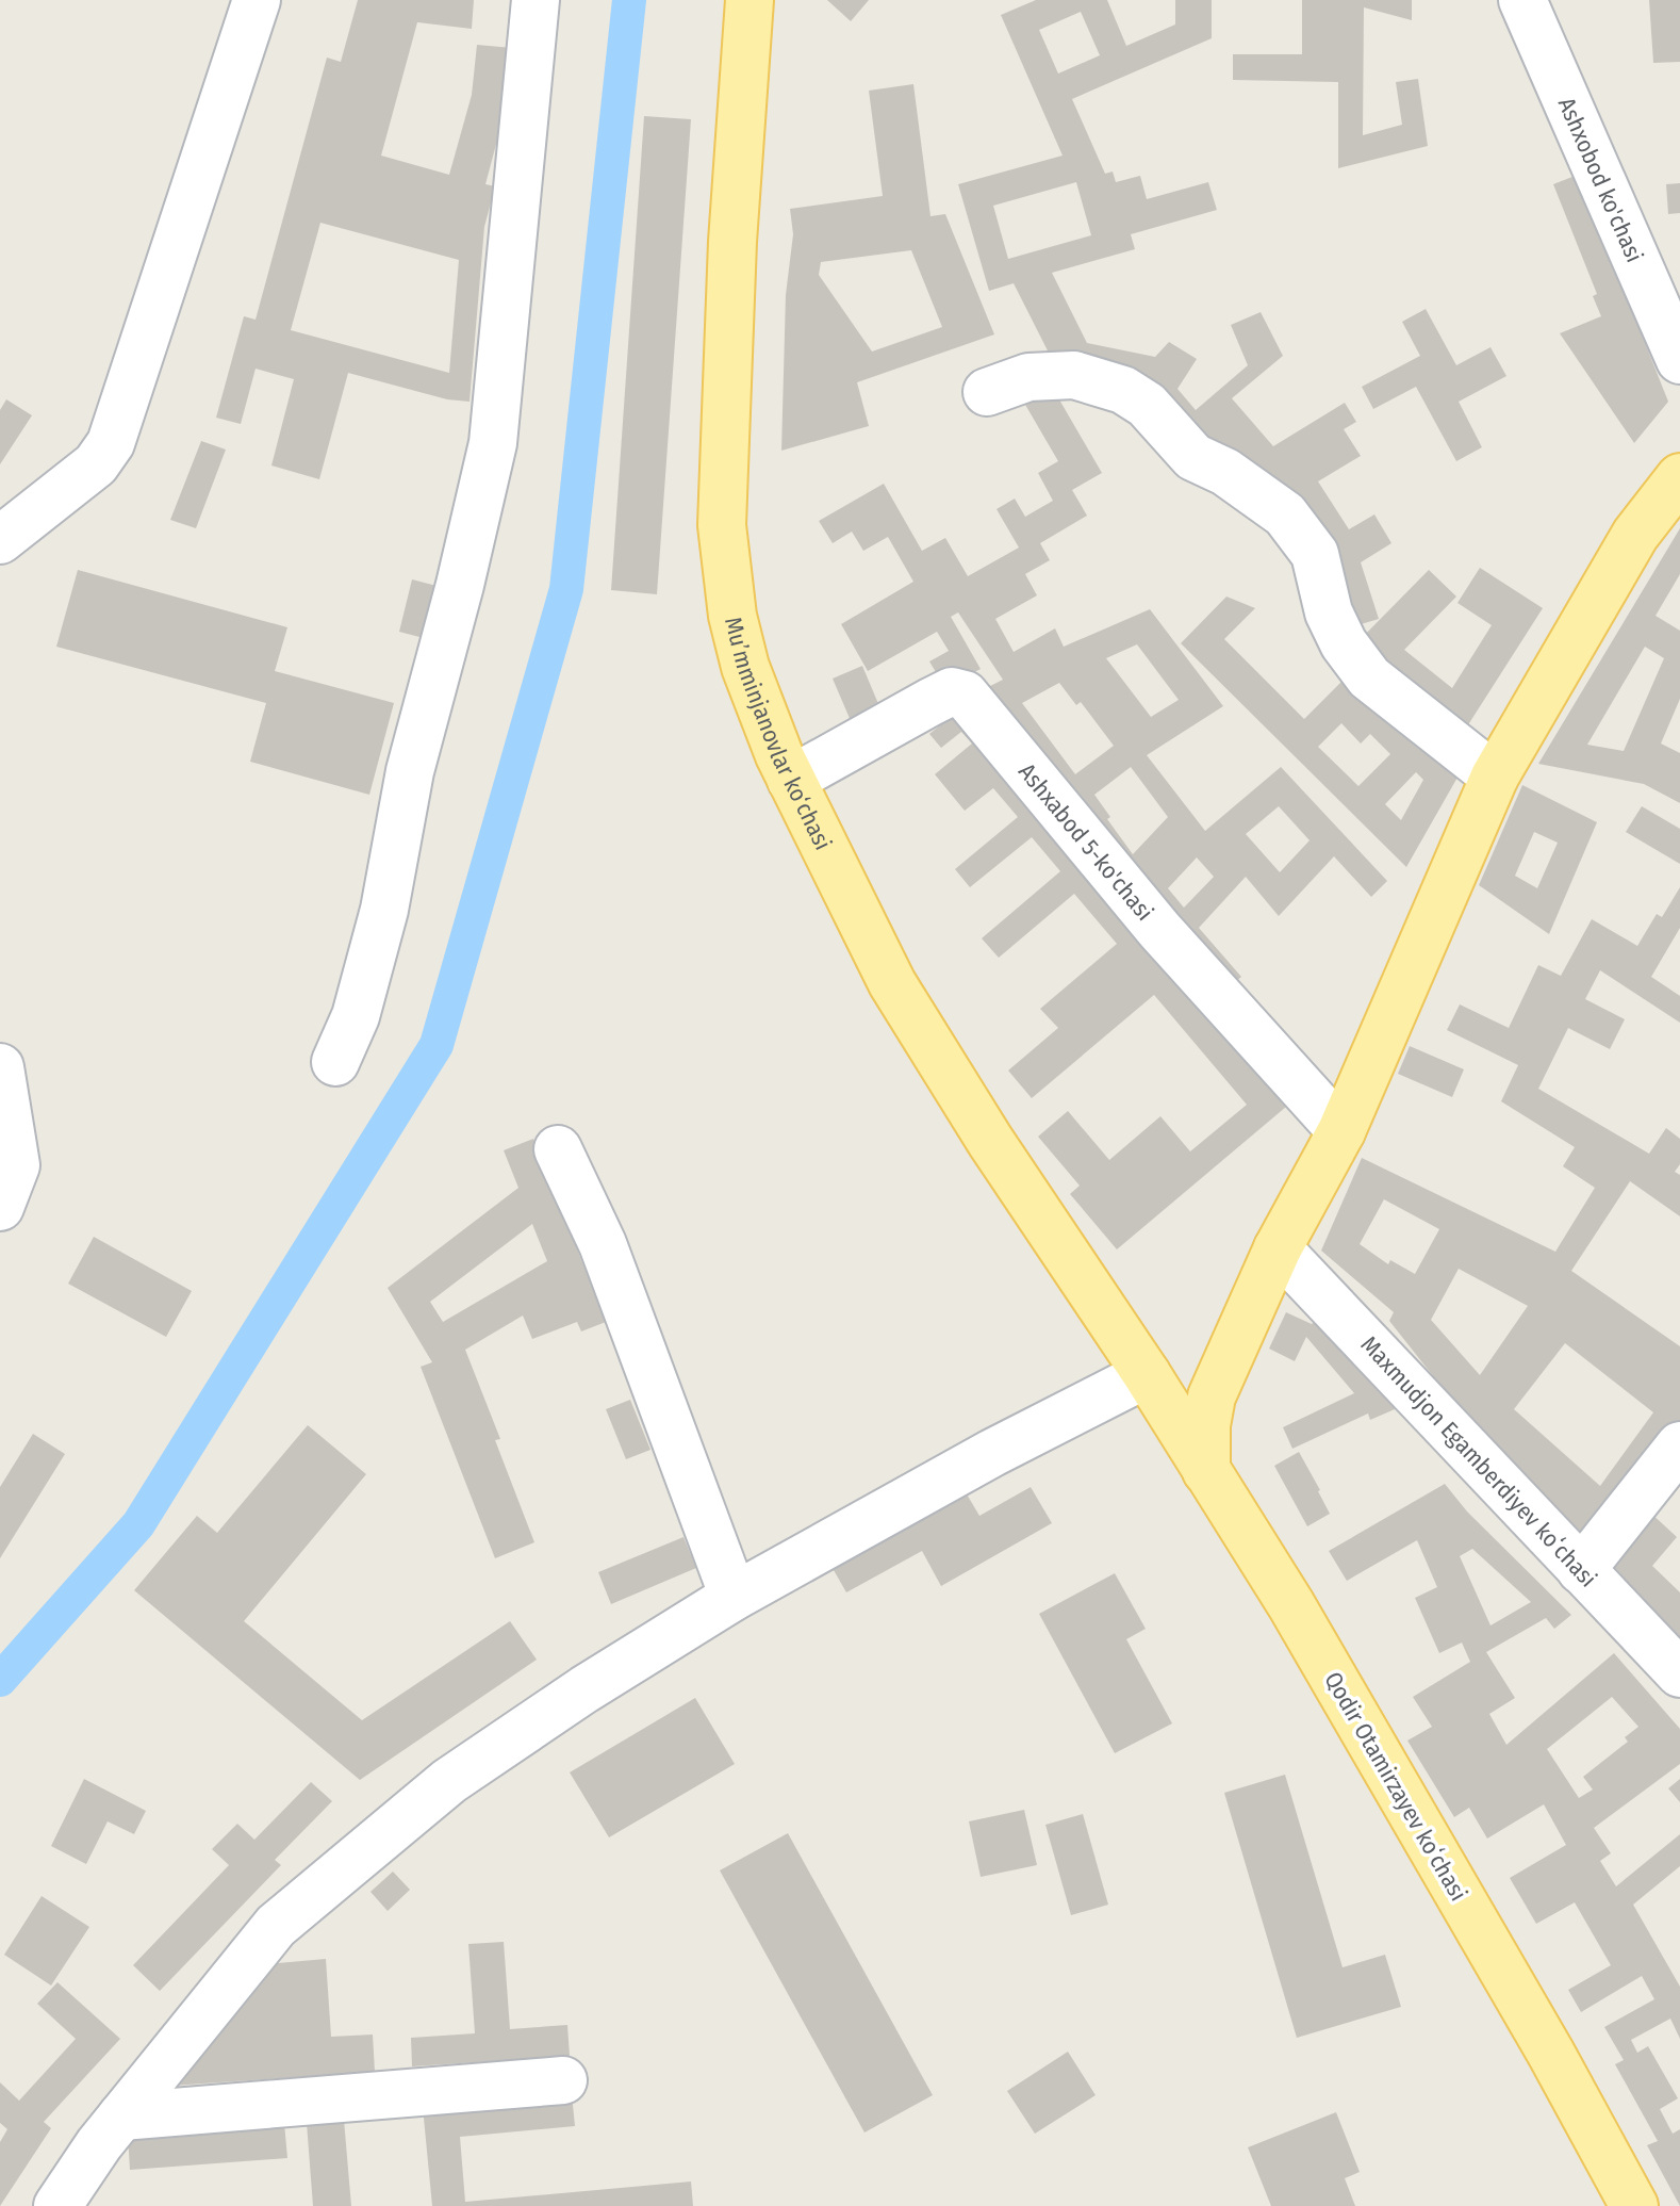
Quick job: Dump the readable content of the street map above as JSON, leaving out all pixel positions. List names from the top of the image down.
{
  "streets": {
    "main road": ["Mu’mminjanovlar ko‘chasi", "Qodir Otamirzayev koʻchasi"],
    "street": ["Ashxobod ko'chasi", "Ashxabod 5-ko'chasi", "Maxmudjon Egamberdiyev koʻchasi"]
  },
  "crossings": [
    ["Mu’mminjanovlar ko‘chasi", "Ashxabod 5-ko'chasi"],
    ["Mu’mminjanovlar ko‘chasi", "Qodir Otamirzayev koʻchasi"]
  ]
}
